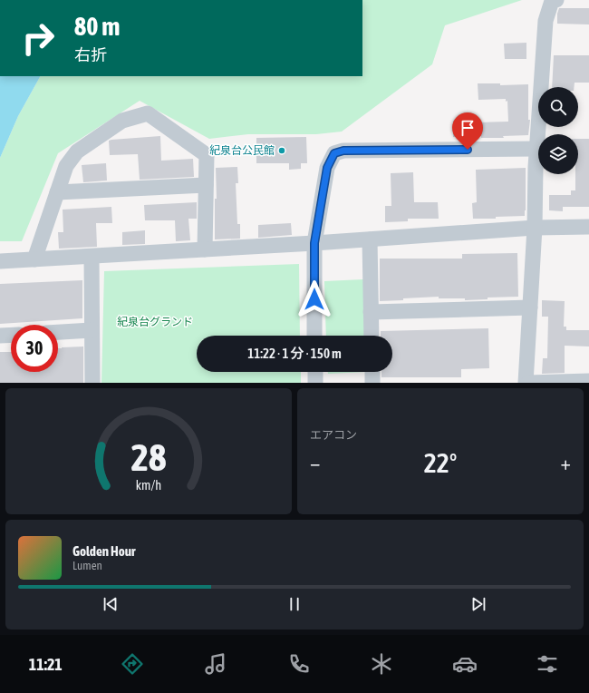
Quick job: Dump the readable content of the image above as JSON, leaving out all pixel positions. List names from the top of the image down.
{
  "parks": ["紀泉台グランド"],
  "places": ["紀泉台公民館"],
  "page": {
    "turn": ["80 m", "右折"],
    "limit": "30",
    "trip": "11:22 · 1 分 · 150 m",
    "tile": "エアコン",
    "heat": ["−", "22°", "+"],
    "song": ["Golden Hour", "Lumen"],
    "tabs": "11:21",
    "gauge": ["28", "km/h"]
  }
}
